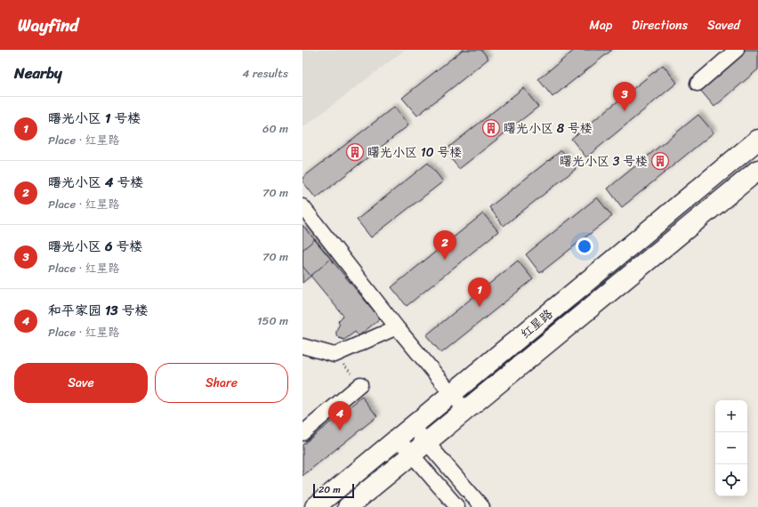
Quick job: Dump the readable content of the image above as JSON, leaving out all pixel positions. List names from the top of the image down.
{
  "streets": {
    "street": ["红星路"]
  },
  "places": {
    "building": ["曙光小区 8 号楼", "曙光小区 10 号楼", "曙光小区 3 号楼"]
  },
  "scale_bar": "20 m",
  "page": {
    "header": "Wayfind",
    "nav": ["Map", "Directions", "Saved"],
    "heading": ["Nearby", "4 results"],
    "pins": [
      "3",
      "2",
      "1",
      "4"
    ],
    "list": [
      {
        "mark": "1",
        "name": "曙光小区 1 号楼",
        "note": "Place · 红星路",
        "value": "60 m"
      },
      {
        "mark": "2",
        "name": "曙光小区 4 号楼",
        "note": "Place · 红星路",
        "value": "70 m"
      },
      {
        "mark": "3",
        "name": "曙光小区 6 号楼",
        "note": "Place · 红星路",
        "value": "70 m"
      },
      {
        "mark": "4",
        "name": "和平家园 13 号楼",
        "note": "Place · 红星路",
        "value": "150 m"
      }
    ],
    "buttons": ["Save", "Share"],
    "map_buttons": ["+", "−"],
    "scale": "20 m"
  }
}
